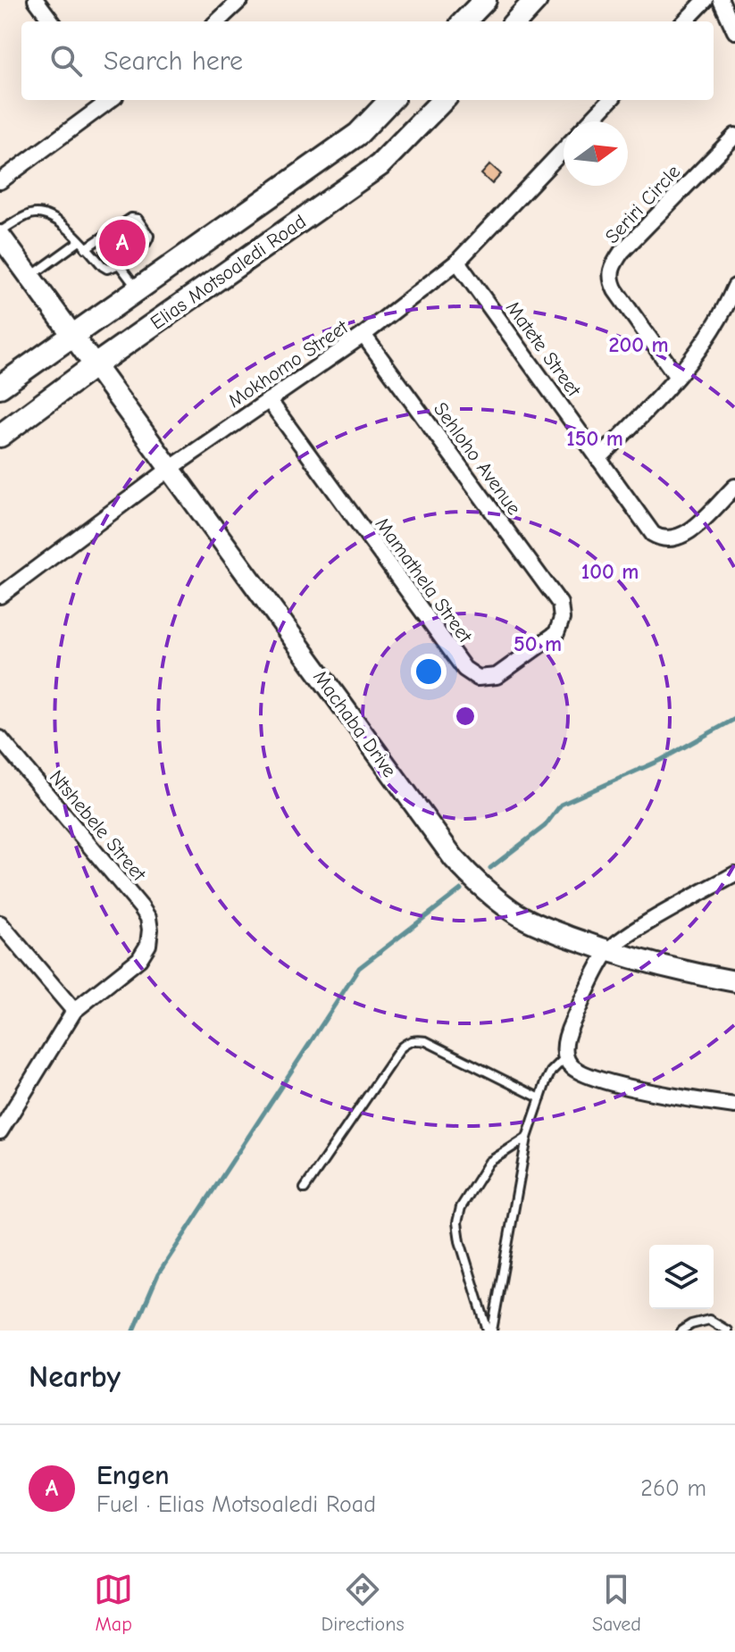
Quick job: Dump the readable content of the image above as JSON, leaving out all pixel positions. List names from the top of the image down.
{
  "streets": {
    "main road": ["Elias Motsoaledi Road"],
    "street": [
      "Seriri Circle",
      "Matete Street",
      "Mokhomo Street",
      "Sehloho Avenue",
      "Mamathela Street",
      "Machaba Drive",
      "Ntshebele Street"
    ]
  },
  "crossings": [
    ["Elias Motsoaledi Road", "Machaba Drive"],
    ["Matete Street", "Mokhomo Street"],
    ["Mokhomo Street", "Sehloho Avenue"],
    ["Mokhomo Street", "Mamathela Street"],
    ["Mokhomo Street", "Machaba Drive"],
    ["Sehloho Avenue", "Mamathela Street"]
  ],
  "north": "right",
  "page": {
    "search": "Search here",
    "pins": "A",
    "heading": "Nearby",
    "list": [
      {
        "mark": "A",
        "name": "Engen",
        "note": "Fuel · Elias Motsoaledi Road",
        "value": "260 m"
      }
    ],
    "nav": ["Map", "Directions", "Saved"]
  },
  "rings": [
    "200 m",
    "150 m",
    "100 m",
    "50 m"
  ]
}
